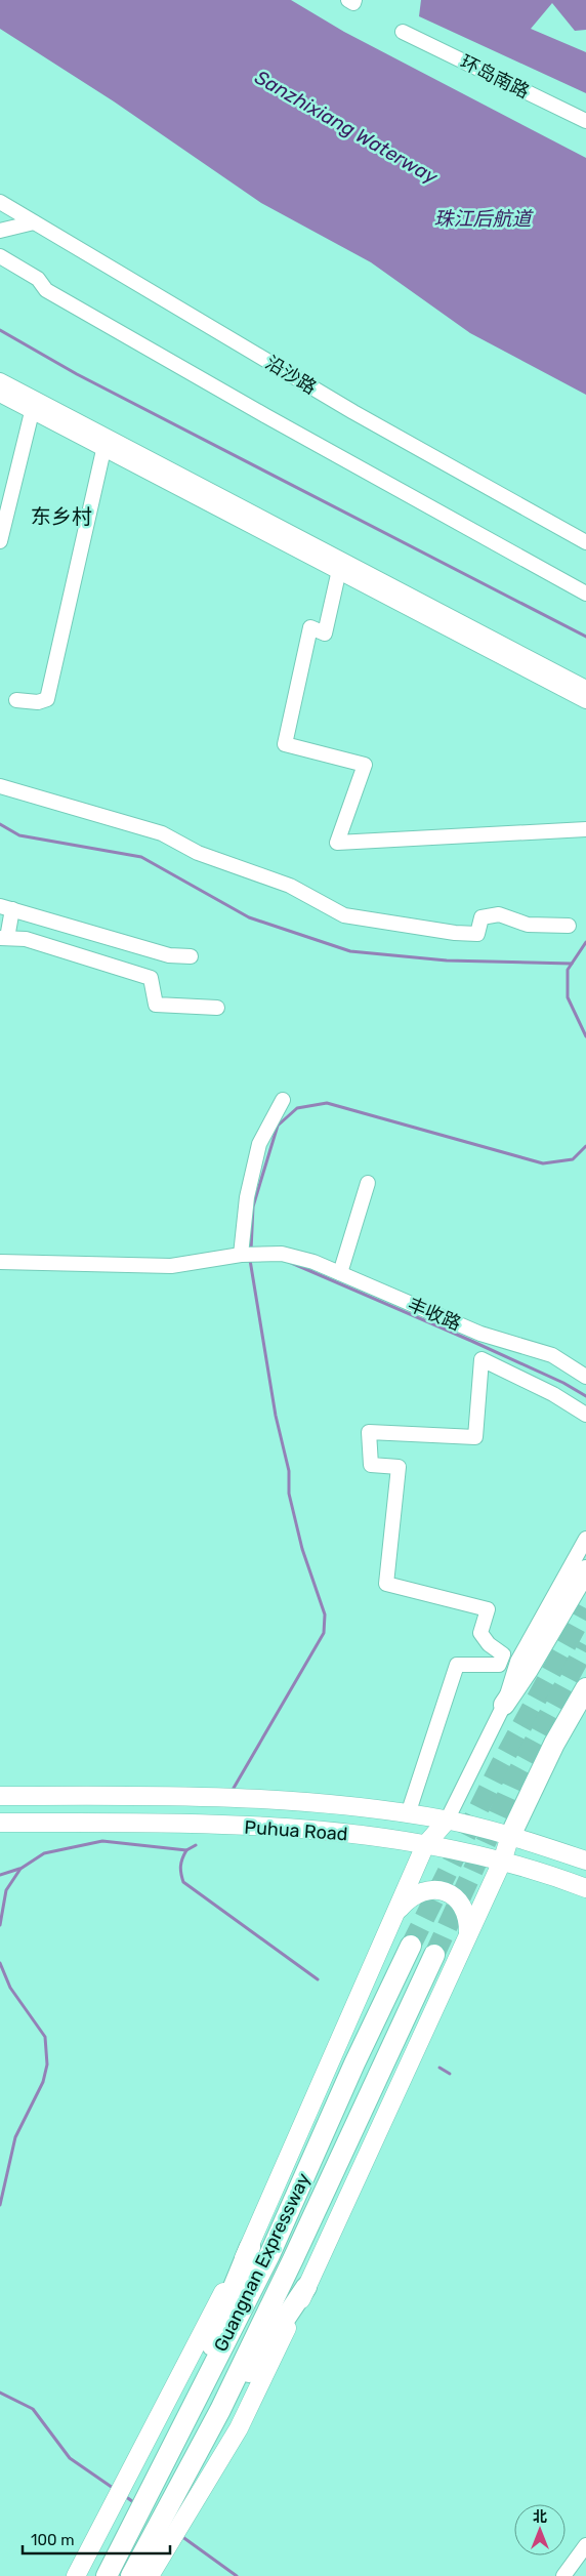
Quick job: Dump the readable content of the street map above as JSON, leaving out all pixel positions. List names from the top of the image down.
{
  "streets": {
    "highway": ["Guangnan Expressway"],
    "main road": ["Puhua Road"],
    "street": ["环岛南路", "沿沙路", "丰收路"]
  },
  "districts": ["东乡村"],
  "water": ["Sanzhixiang Waterway", "珠江后航道"],
  "scale_bar": "100 m",
  "north": "top"
}
